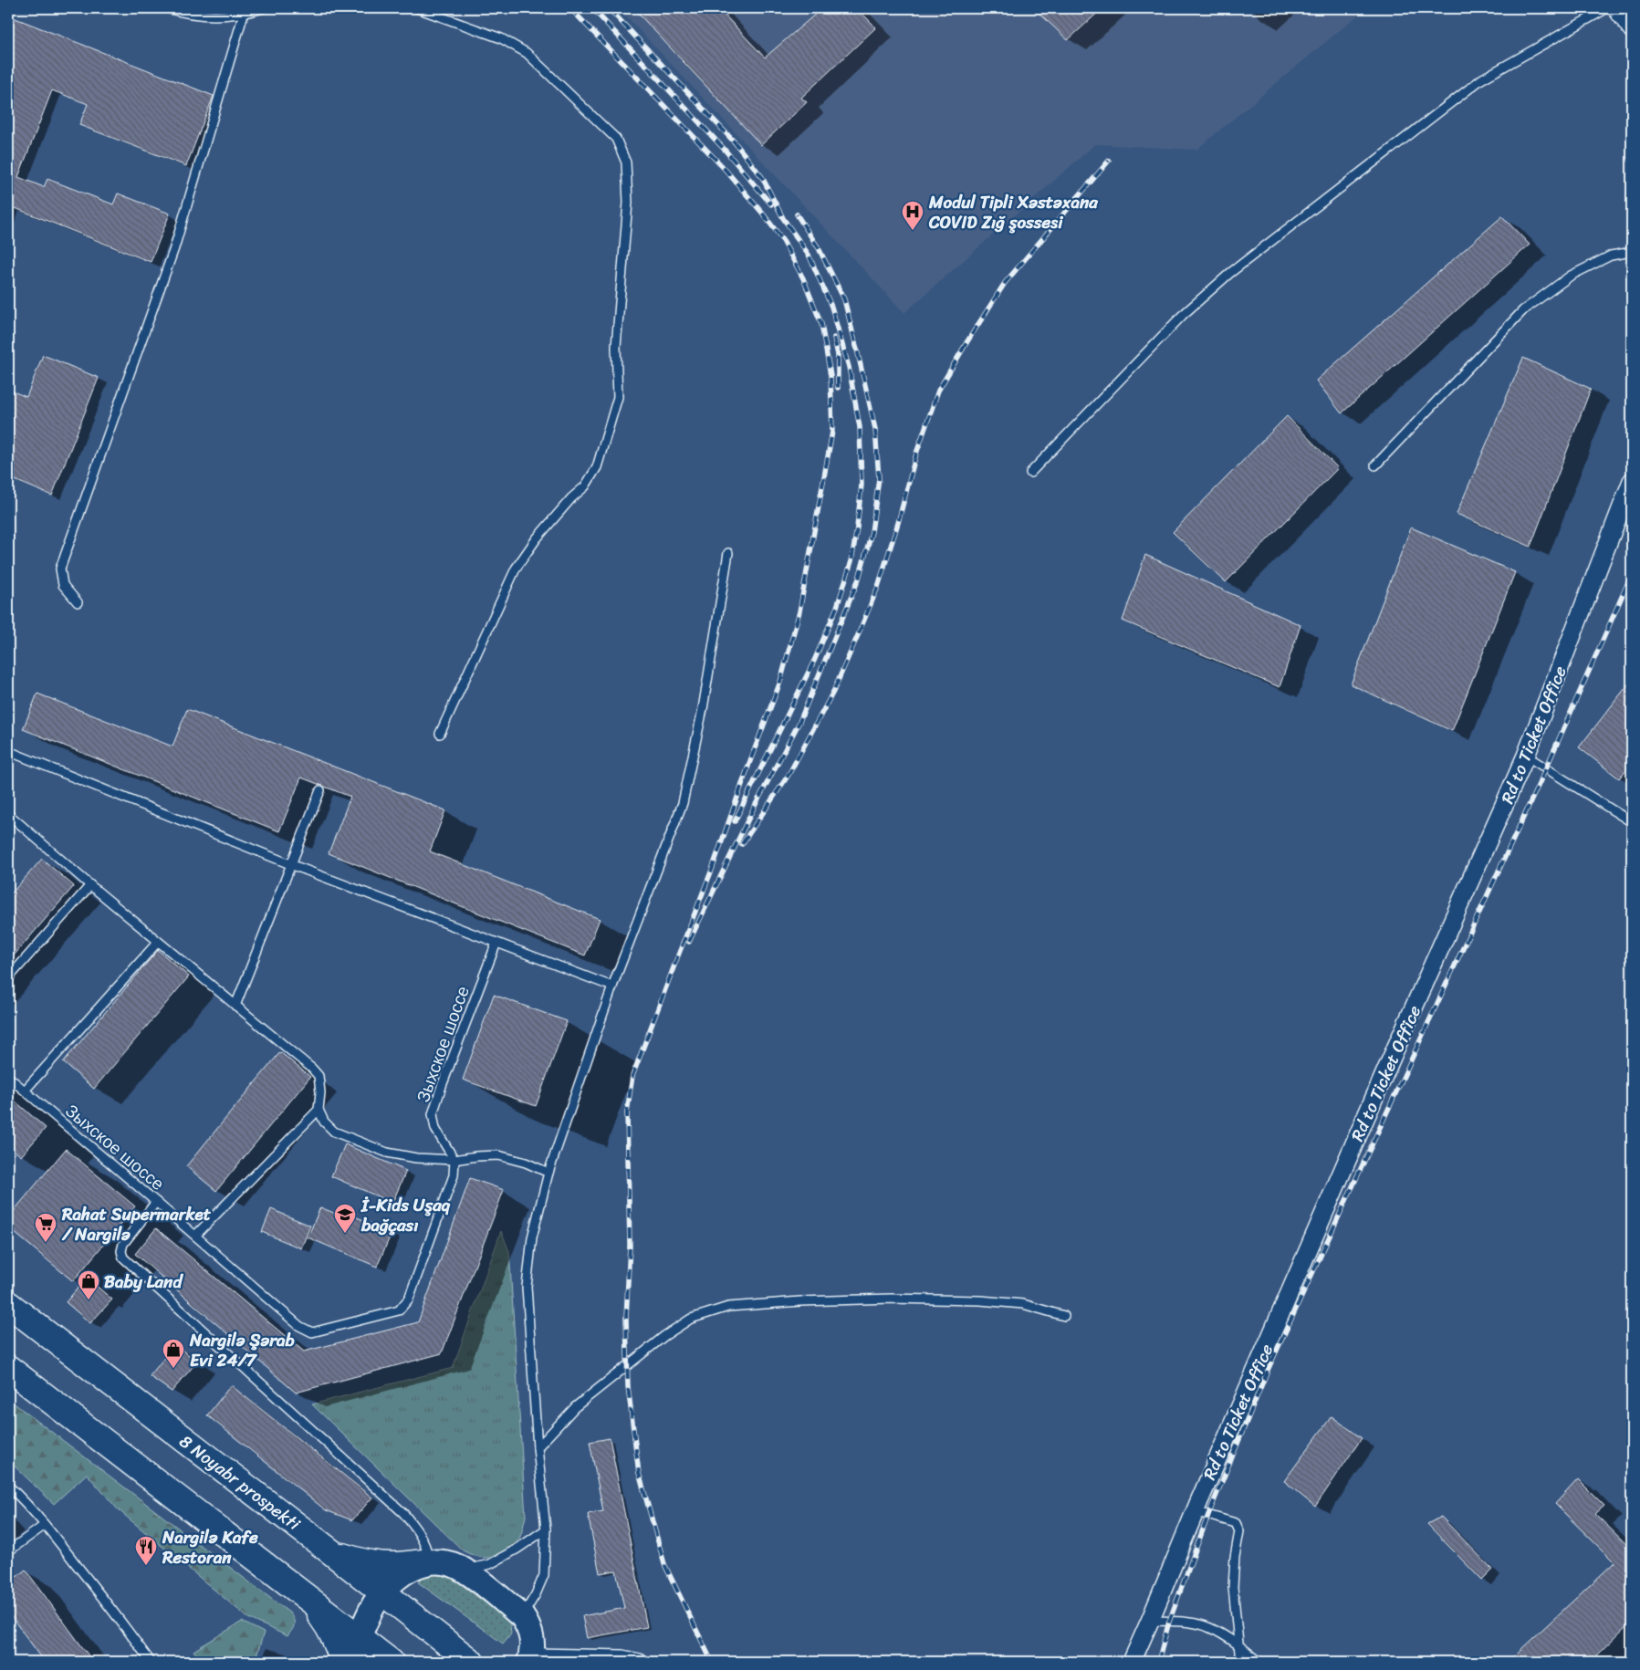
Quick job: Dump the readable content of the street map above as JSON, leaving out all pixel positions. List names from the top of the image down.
{
  "streets": {
    "highway": ["8 Noyabr prospekti"],
    "street": ["Rd to Ticket Office"],
    "lane": ["Зыхское шоссе"]
  },
  "places": {
    "hospital": ["Modul Tipli Xəstəxana COVID Zığ şossesi"],
    "school or university": ["İ-Kids Uşaq bağçası"],
    "supermarket": ["Rahat Supermarket / Nargilə"],
    "shop": ["Baby Land", "Nargilə Şərab Evi 24/7"],
    "restaurant": ["Nargilə Kafe Restoran"]
  }
}
